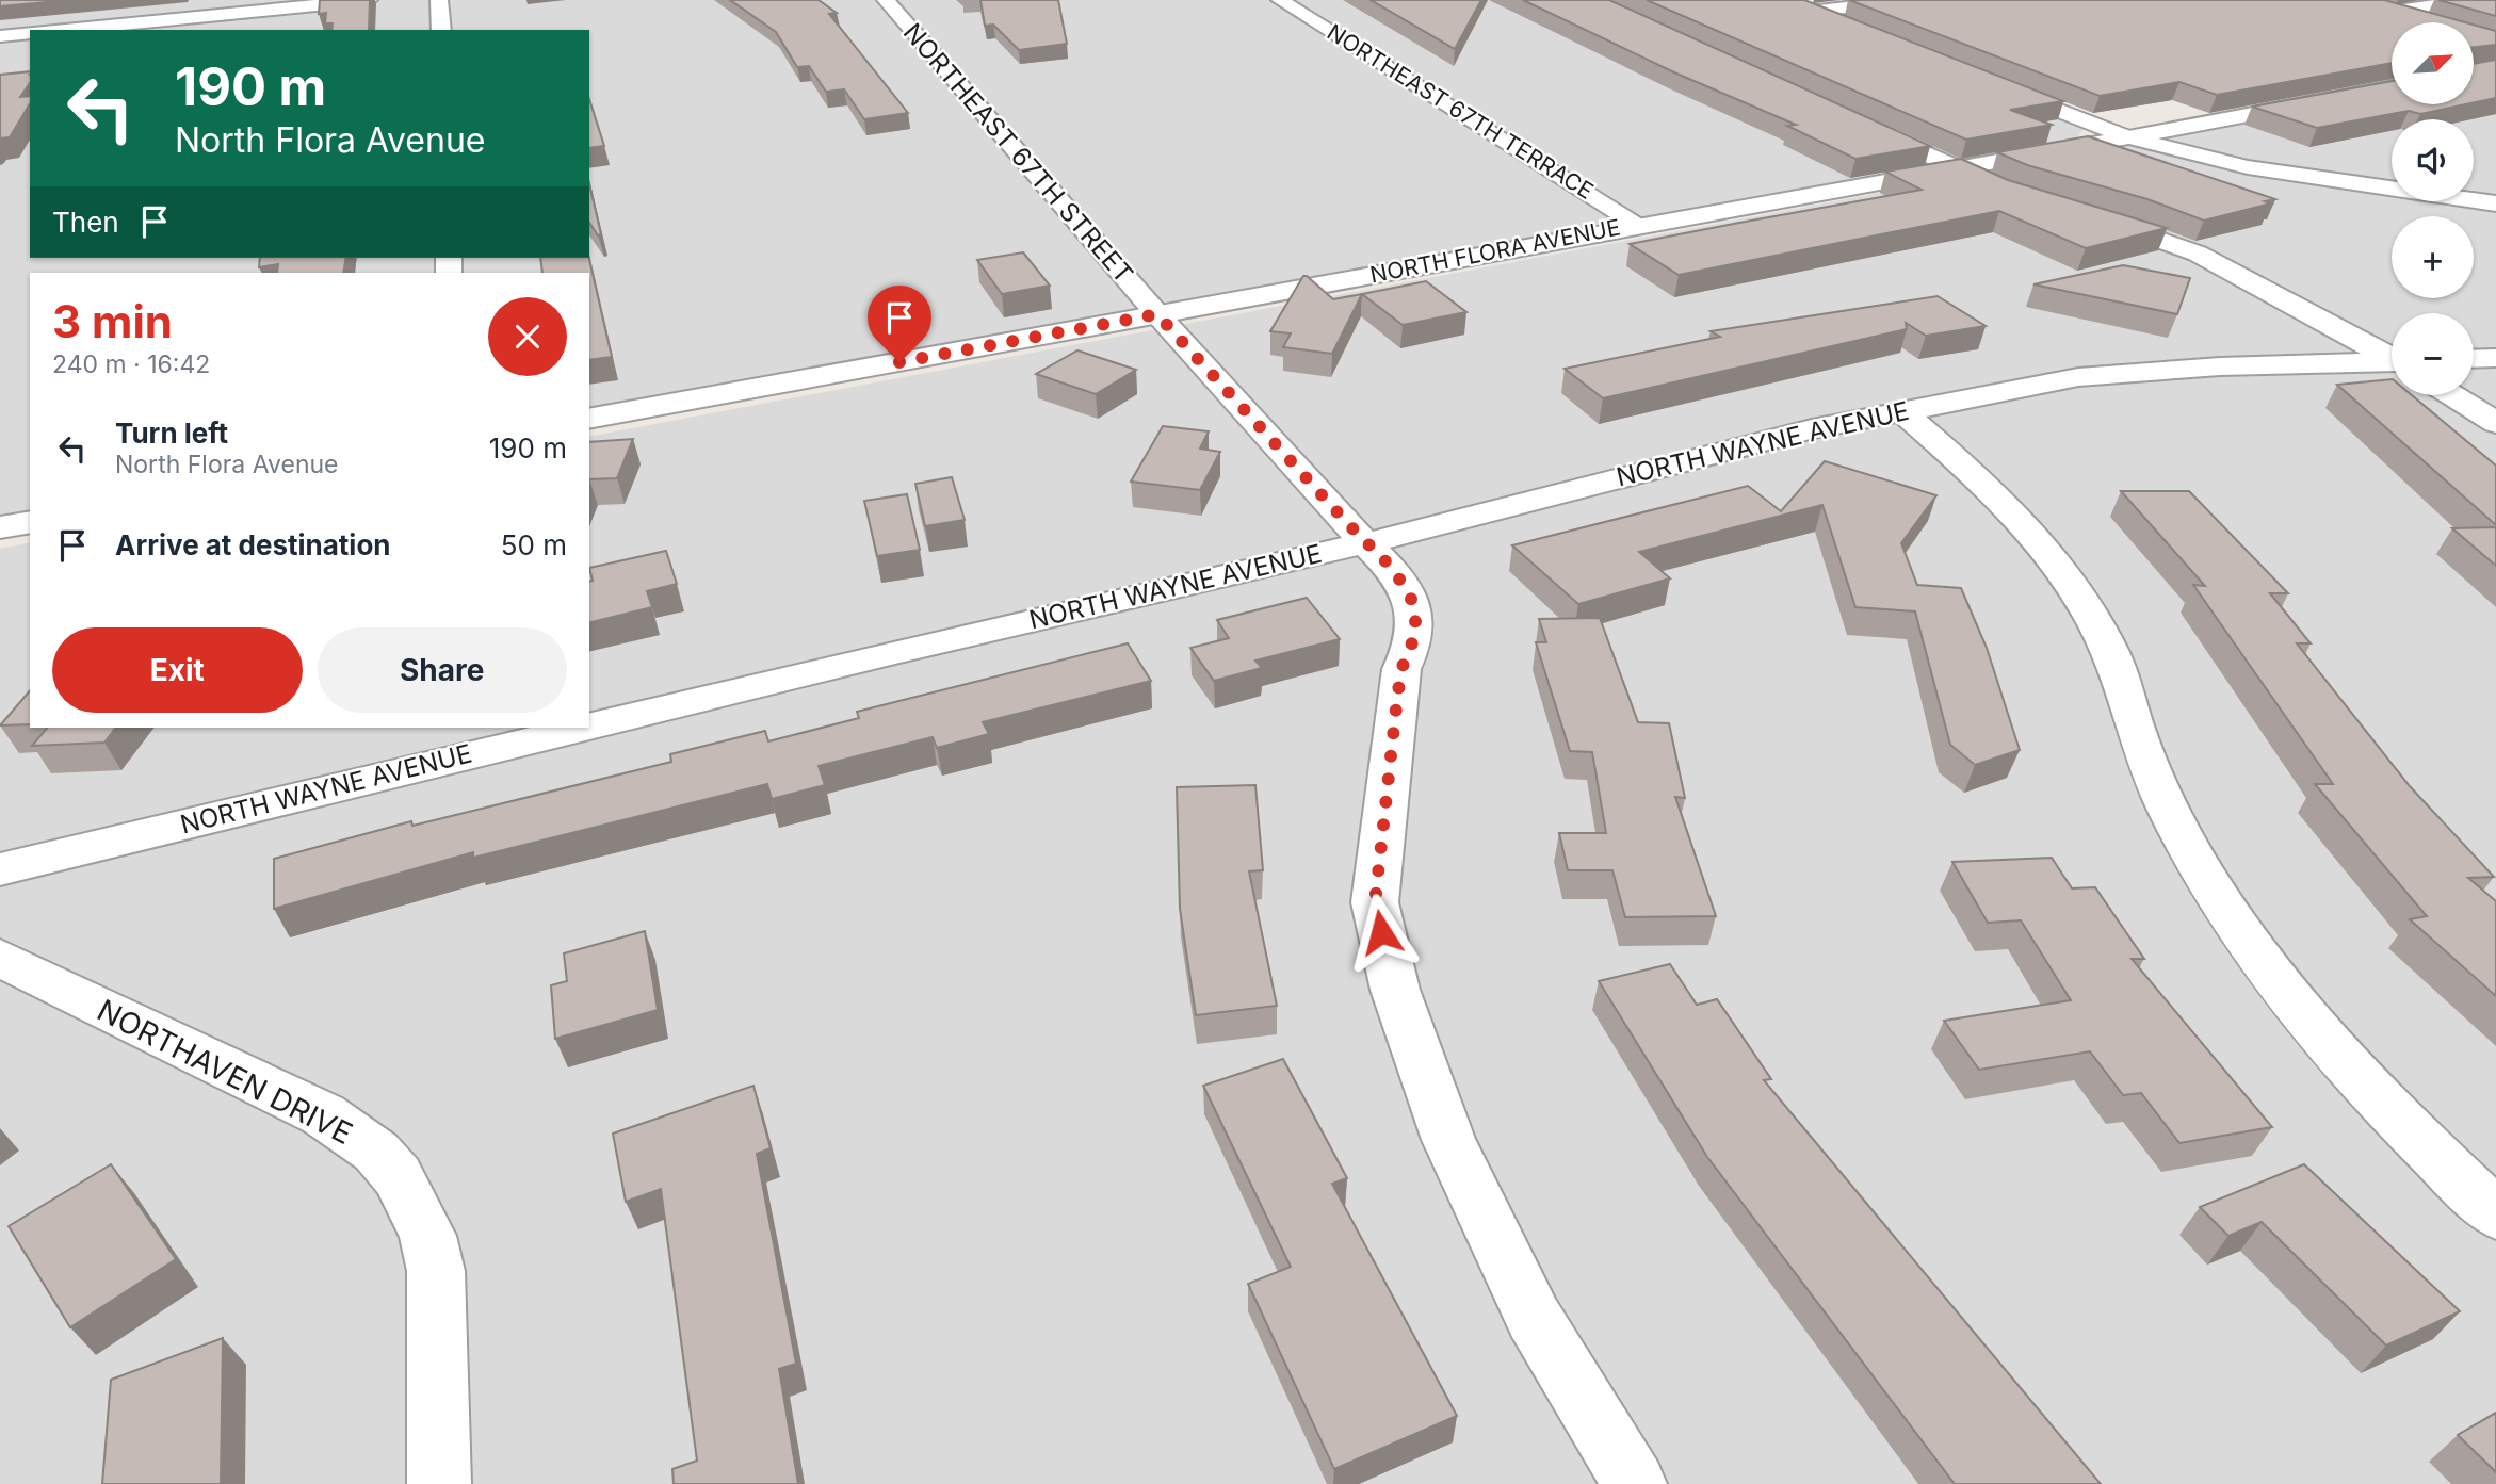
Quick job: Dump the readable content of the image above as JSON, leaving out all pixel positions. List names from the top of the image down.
{
  "streets": {
    "street": [
      "NORTHEAST 67TH TERRACE",
      "NORTHEAST 67TH STREET",
      "NORTH FLORA AVENUE",
      "NORTH WAYNE AVENUE",
      "NORTHAVEN DRIVE"
    ]
  },
  "crossings": [
    ["NORTHEAST 67TH TERRACE", "NORTH FLORA AVENUE"],
    ["NORTHEAST 67TH STREET", "NORTH FLORA AVENUE"],
    ["NORTHEAST 67TH STREET", "NORTH WAYNE AVENUE"]
  ],
  "north": "top right",
  "page": {
    "map_buttons": ["+", "−"],
    "turn": ["190 m", "North Flora Avenue"],
    "then": "Then",
    "heading": ["3 min", "240 m · 16:42"],
    "list": [
      {
        "name": "Turn left",
        "note": "North Flora Avenue",
        "value": "190 m"
      },
      {
        "name": "Arrive at destination",
        "value": "50 m"
      }
    ],
    "buttons": ["Exit", "Share"]
  }
}
